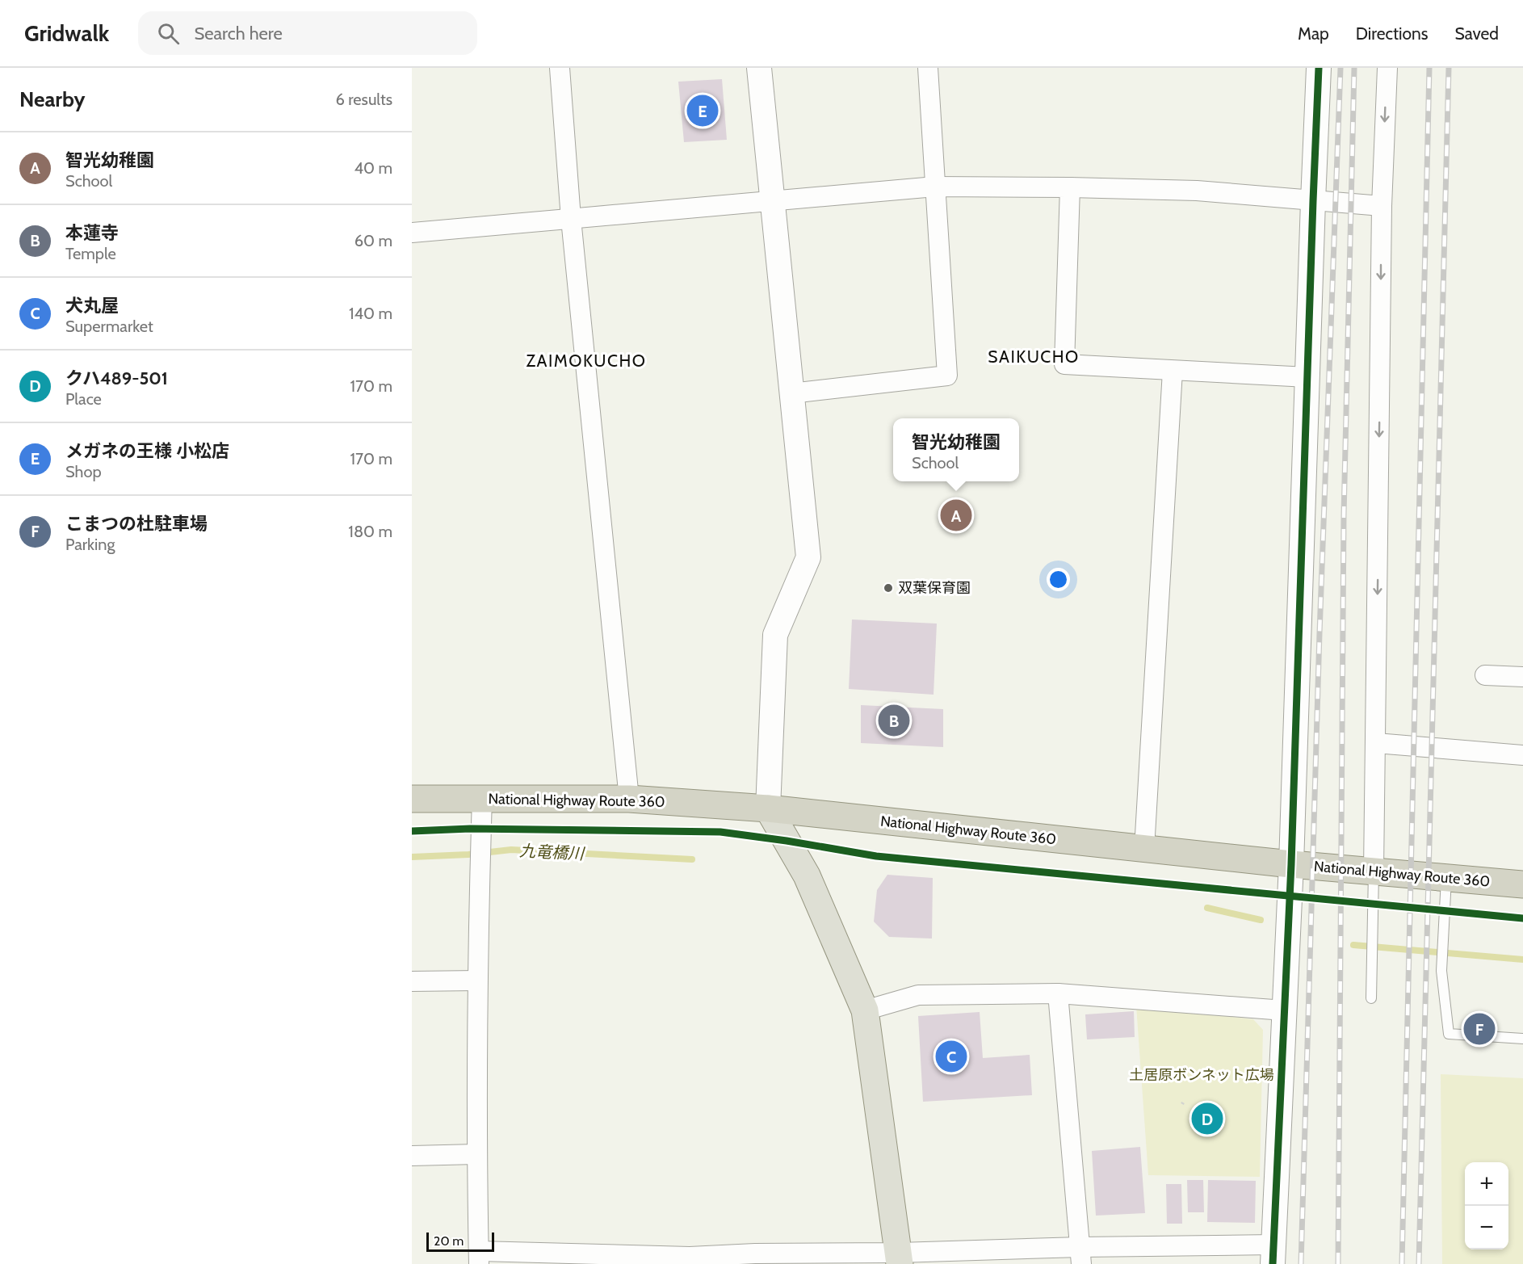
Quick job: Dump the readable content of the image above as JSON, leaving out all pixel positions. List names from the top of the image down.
{
  "streets": {
    "highway": ["National Highway Route 360"]
  },
  "districts": ["SAIKUCHO", "ZAIMOKUCHO"],
  "water": ["九竜橋川"],
  "parks": ["土居原ボンネット広場"],
  "places": ["双葉保育園"],
  "scale_bar": "20 m",
  "page": {
    "header": "Gridwalk",
    "search": "Search here",
    "nav": ["Map", "Directions", "Saved"],
    "heading": ["Nearby", "6 results"],
    "pins": [
      "E",
      "A",
      "B",
      "F",
      "C",
      "D"
    ],
    "list": [
      {
        "mark": "A",
        "name": "智光幼稚園",
        "note": "School",
        "value": "40 m"
      },
      {
        "mark": "B",
        "name": "本蓮寺",
        "note": "Temple",
        "value": "60 m"
      },
      {
        "mark": "C",
        "name": "犬丸屋",
        "note": "Supermarket",
        "value": "140 m"
      },
      {
        "mark": "D",
        "name": "クハ489-501",
        "note": "Place",
        "value": "170 m"
      },
      {
        "mark": "E",
        "name": "メガネの王様 小松店",
        "note": "Shop",
        "value": "170 m"
      },
      {
        "mark": "F",
        "name": "こまつの杜駐車場",
        "note": "Parking",
        "value": "180 m"
      }
    ],
    "popup": ["智光幼稚園", "School"],
    "map_buttons": ["+", "−"],
    "scale": "20 m"
  }
}
